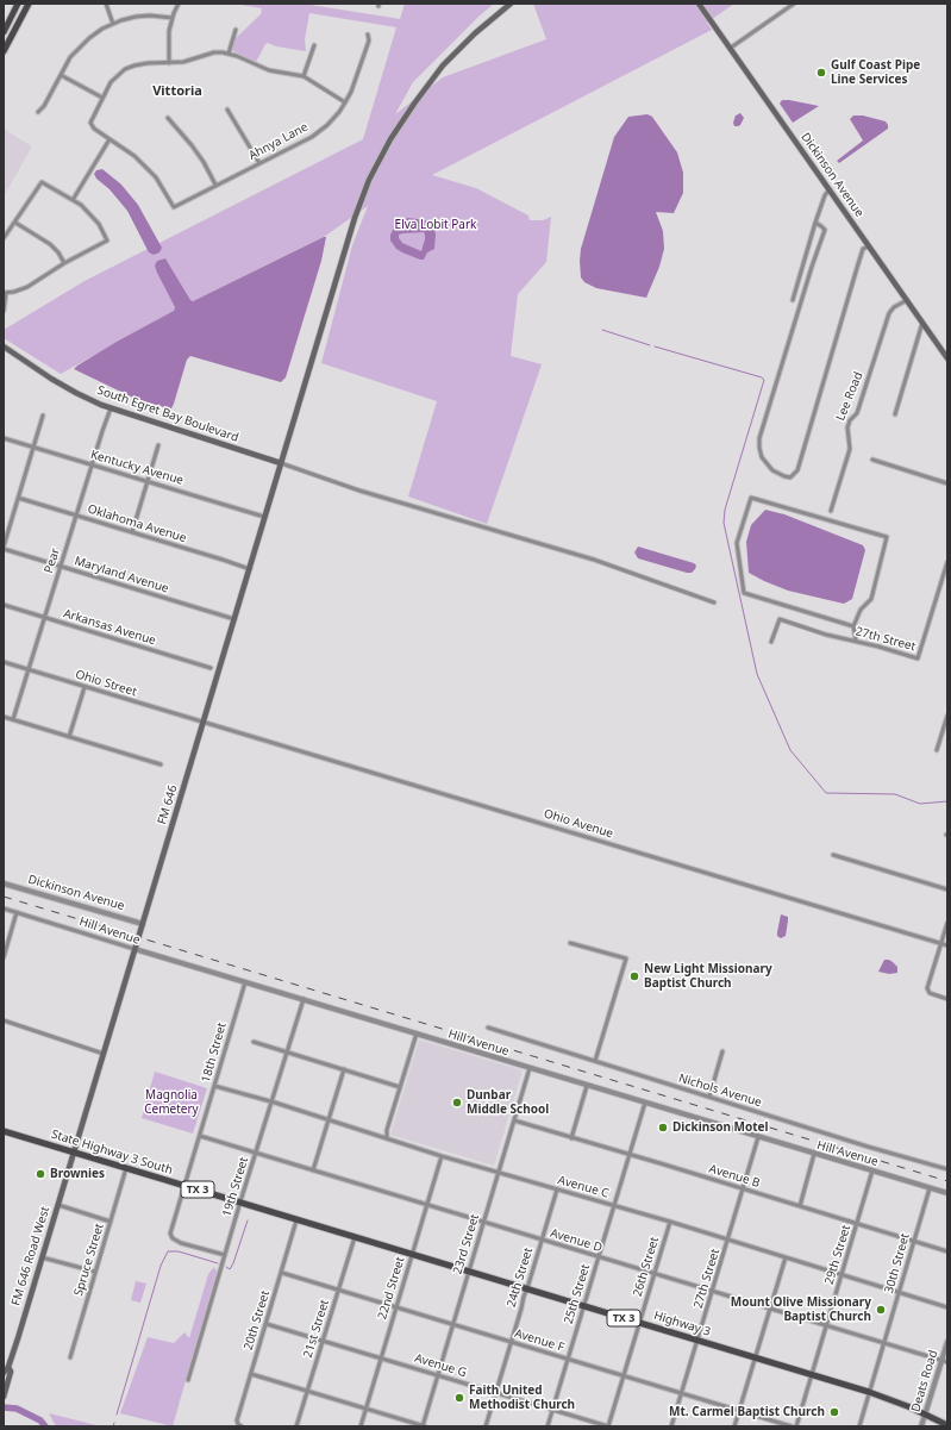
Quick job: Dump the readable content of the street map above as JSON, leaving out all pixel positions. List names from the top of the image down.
{
  "streets": {
    "main road": [
      "Dickinson Avenue",
      "South Egret Bay Boulevard",
      "FM 646",
      "State Highway 3 South",
      "TX 3",
      "FM 646 Road West",
      "Highway 3"
    ],
    "street": [
      "Ahnya Lane",
      "Lee Road",
      "Kentucky Avenue",
      "Oklahoma Avenue",
      "Pear",
      "Maryland Avenue",
      "Arkansas Avenue",
      "27th Street",
      "Ohio Street",
      "Ohio Avenue",
      "Hill Avenue",
      "18th Street",
      "Nichols Avenue",
      "Avenue B",
      "19th Street",
      "Avenue C",
      "Avenue D",
      "23rd Street",
      "29th Street",
      "Spruce Street",
      "30th Street",
      "26th Street",
      "24th Street",
      "22nd Street",
      "25th Street",
      "20th Street",
      "21st Street",
      "Avenue F",
      "Avenue G",
      "Deats Road"
    ]
  },
  "crossings": [
    ["Dickinson Avenue", "Lee Road"],
    ["Dickinson Avenue", "FM 646"],
    ["South Egret Bay Boulevard", "Pear"],
    ["South Egret Bay Boulevard", "FM 646"],
    ["Kentucky Avenue", "Pear"],
    ["Kentucky Avenue", "FM 646"],
    ["Oklahoma Avenue", "Pear"],
    ["Oklahoma Avenue", "FM 646"],
    ["Pear", "Maryland Avenue"],
    ["Pear", "Arkansas Avenue"],
    ["Pear", "Ohio Street"],
    ["Maryland Avenue", "FM 646"],
    ["27th Street", "Hill Avenue"],
    ["27th Street", "Avenue B"],
    ["27th Street", "Avenue C"],
    ["27th Street", "Avenue D"],
    ["27th Street", "Highway 3"],
    ["27th Street", "Avenue F"],
    ["Ohio Street", "FM 646"],
    ["Ohio Street", "Ohio Avenue"],
    ["FM 646", "Ohio Avenue"],
    ["FM 646", "Hill Avenue"],
    ["FM 646", "State Highway 3 South"],
    ["FM 646", "FM 646 Road West"],
    ["Hill Avenue", "18th Street"],
    ["Hill Avenue", "19th Street"],
    ["Hill Avenue", "23rd Street"],
    ["Hill Avenue", "29th Street"],
    ["Hill Avenue", "30th Street"],
    ["Hill Avenue", "25th Street"],
    ["18th Street", "State Highway 3 South"],
    ["18th Street", "19th Street"],
    ["18th Street", "Avenue C"],
    ["18th Street", "Avenue D"],
    ["State Highway 3 South", "19th Street"],
    ["State Highway 3 South", "FM 646 Road West"],
    ["State Highway 3 South", "Spruce Street"],
    ["State Highway 3 South", "20th Street"],
    ["State Highway 3 South", "Highway 3"],
    ["Avenue B", "23rd Street"],
    ["Avenue B", "29th Street"],
    ["Avenue B", "30th Street"],
    ["Avenue B", "25th Street"],
    ["19th Street", "Avenue C"],
    ["19th Street", "Avenue D"],
    ["Avenue C", "23rd Street"],
    ["Avenue C", "29th Street"],
    ["Avenue C", "30th Street"],
    ["Avenue C", "26th Street"],
    ["Avenue C", "24th Street"],
    ["Avenue C", "22nd Street"],
    ["Avenue C", "25th Street"],
    ["Avenue D", "23rd Street"],
    ["Avenue D", "29th Street"],
    ["Avenue D", "30th Street"],
    ["Avenue D", "26th Street"],
    ["Avenue D", "24th Street"],
    ["Avenue D", "22nd Street"],
    ["Avenue D", "25th Street"],
    ["Avenue D", "Deats Road"],
    ["23rd Street", "Highway 3"],
    ["23rd Street", "Avenue F"],
    ["23rd Street", "Avenue G"],
    ["29th Street", "Highway 3"],
    ["30th Street", "Highway 3"],
    ["26th Street", "Highway 3"],
    ["26th Street", "Avenue F"],
    ["26th Street", "Avenue G"],
    ["24th Street", "Highway 3"],
    ["24th Street", "Avenue F"],
    ["24th Street", "Avenue G"],
    ["22nd Street", "Highway 3"],
    ["22nd Street", "Avenue F"],
    ["22nd Street", "Avenue G"],
    ["25th Street", "Highway 3"],
    ["25th Street", "Avenue F"],
    ["25th Street", "Avenue G"],
    ["20th Street", "Highway 3"],
    ["20th Street", "Avenue F"],
    ["20th Street", "Avenue G"],
    ["Highway 3", "21st Street"],
    ["Highway 3", "Deats Road"],
    ["21st Street", "Avenue F"],
    ["21st Street", "Avenue G"]
  ],
  "districts": ["Vittoria"],
  "parks": ["Elva Lobit Park", "Magnolia Cemetery"],
  "places": [
    "Gulf Coast Pipe Line Services",
    "New Light Missionary Baptist Church",
    "Dunbar Middle School",
    "Dickinson Motel",
    "Brownies",
    "Mount Olive Missionary Baptist Church",
    "Faith United Methodist Church",
    "Mt. Carmel Baptist Church"
  ]
}
